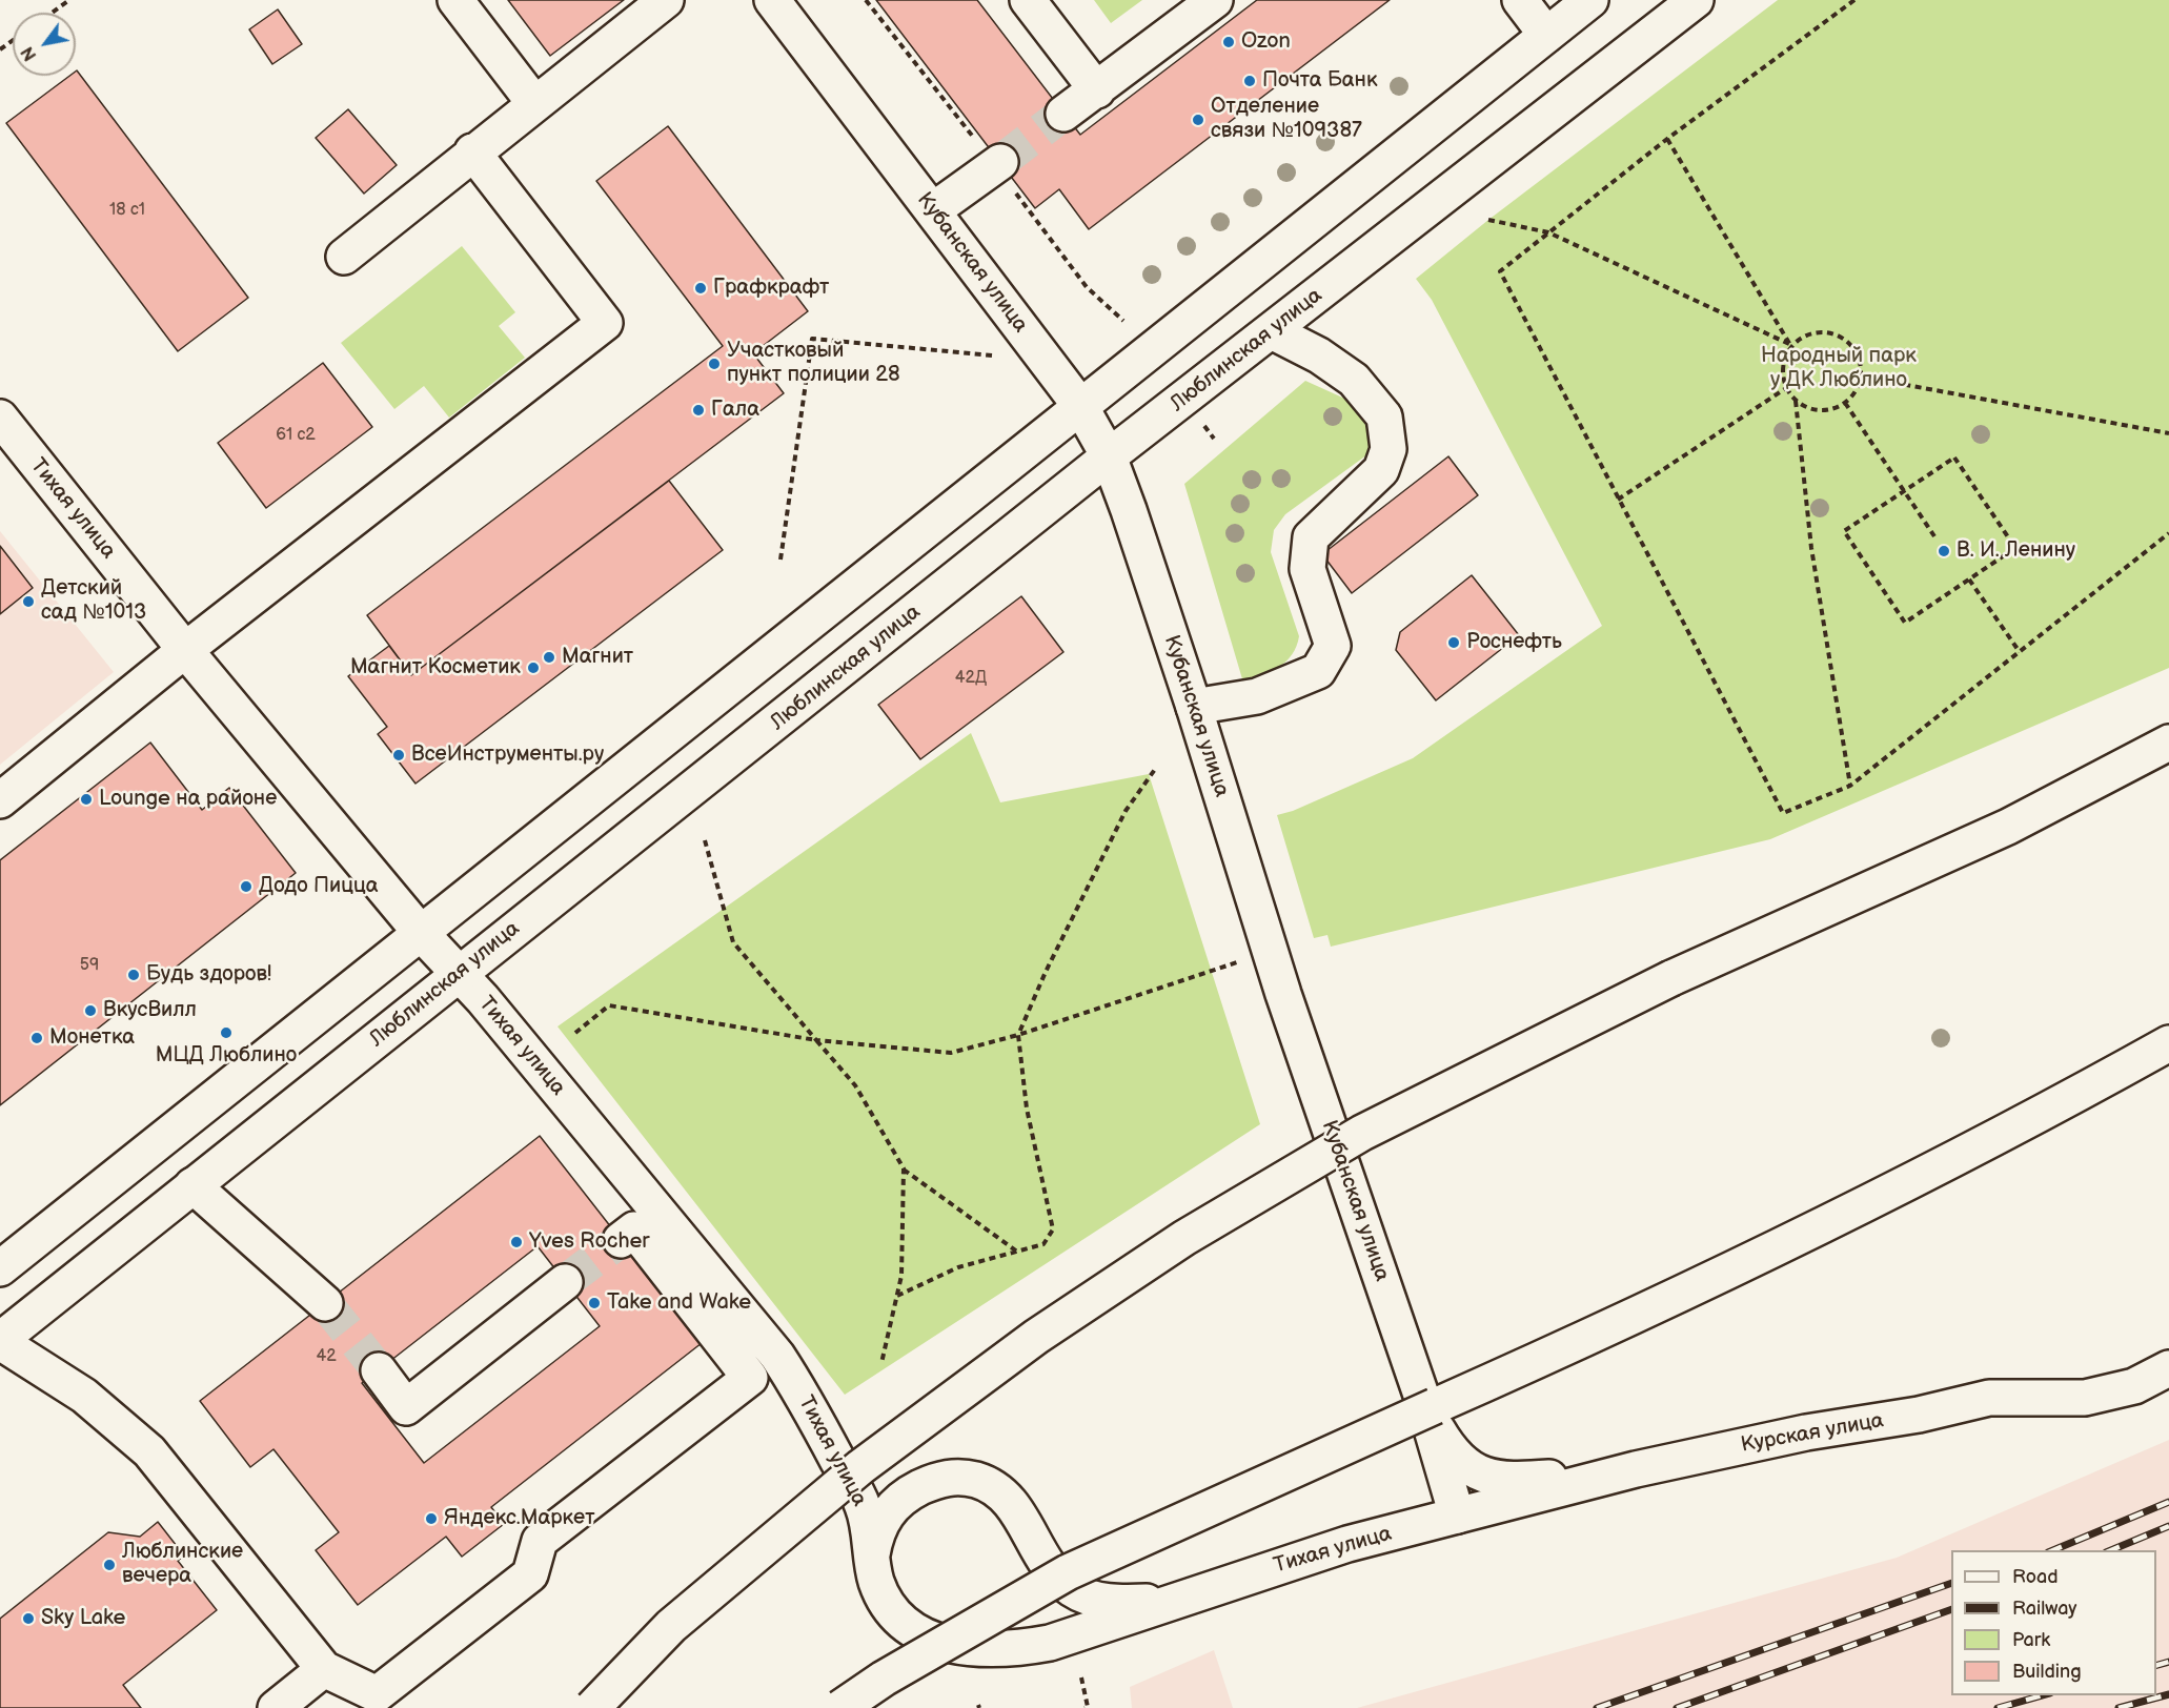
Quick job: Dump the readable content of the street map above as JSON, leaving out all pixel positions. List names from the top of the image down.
{
  "streets": {
    "main road": [
      "Кубанская улица",
      "Люблинская улица",
      "Тихая улица",
      "Курская улица"
    ]
  },
  "crossings": [
    ["Кубанская улица", "Люблинская улица"],
    ["Кубанская улица", "Тихая улица"],
    ["Кубанская улица", "Курская улица"],
    ["Люблинская улица", "Тихая улица"],
    ["Тихая улица", "Курская улица"]
  ],
  "parks": ["Народный парк у ДК Люблино"],
  "places": [
    "Ozon",
    "Почта Банк",
    "Отделение связи №109387",
    "Графкрафт",
    "Участковый пункт полиции 28",
    "Гала",
    "В. И. Ленину",
    "Детский сад №1013",
    "Роснефть",
    "Магнит",
    "Магнит Косметик",
    "ВсеИнструменты.ру",
    "Lounge на районе",
    "Додо Пицца",
    "Будь здоров!",
    "ВкусВилл",
    "МЦД Люблино",
    "Монетка",
    "Yves Rocher",
    "Take and Wake",
    "Яндекс.Маркет",
    "Люблинские вечера",
    "Sky Lake"
  ],
  "house_numbers": [
    "18 с1",
    "61 с2",
    "42Д",
    "59",
    "42"
  ],
  "legend": [
    "Road",
    "Railway",
    "Park",
    "Building"
  ],
  "north": "bottom left"
}
